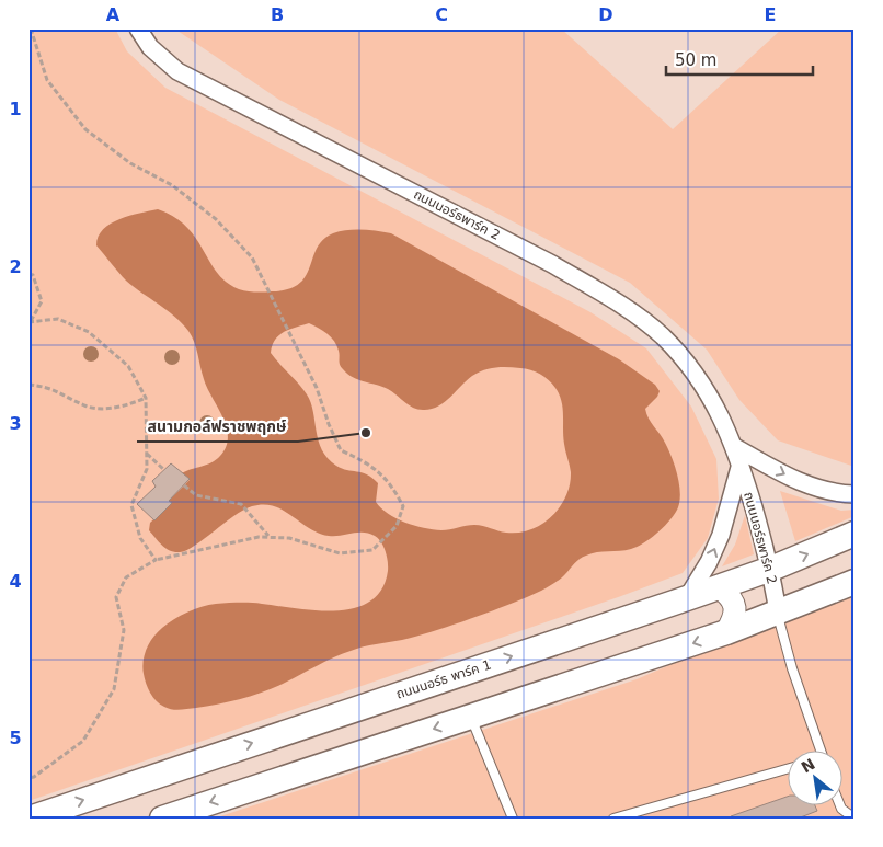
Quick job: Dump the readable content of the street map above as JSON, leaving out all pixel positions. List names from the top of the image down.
{
  "streets": {
    "main road": ["ถนนนอร์ธ พาร์ค 1"],
    "street": ["ถนนนอร์ธพาร์ค 2"]
  },
  "crossings": [
    ["ถนนนอร์ธพาร์ค 2", "ถนนนอร์ธ พาร์ค 1"]
  ],
  "places": ["สนามกอล์ฟราชพฤกษ์"],
  "scale_bar": "50 m",
  "north": "top left",
  "grid": {
    "columns": [
      "A",
      "B",
      "C",
      "D",
      "E"
    ],
    "rows": [
      "1",
      "2",
      "3",
      "4",
      "5"
    ]
  }
}
